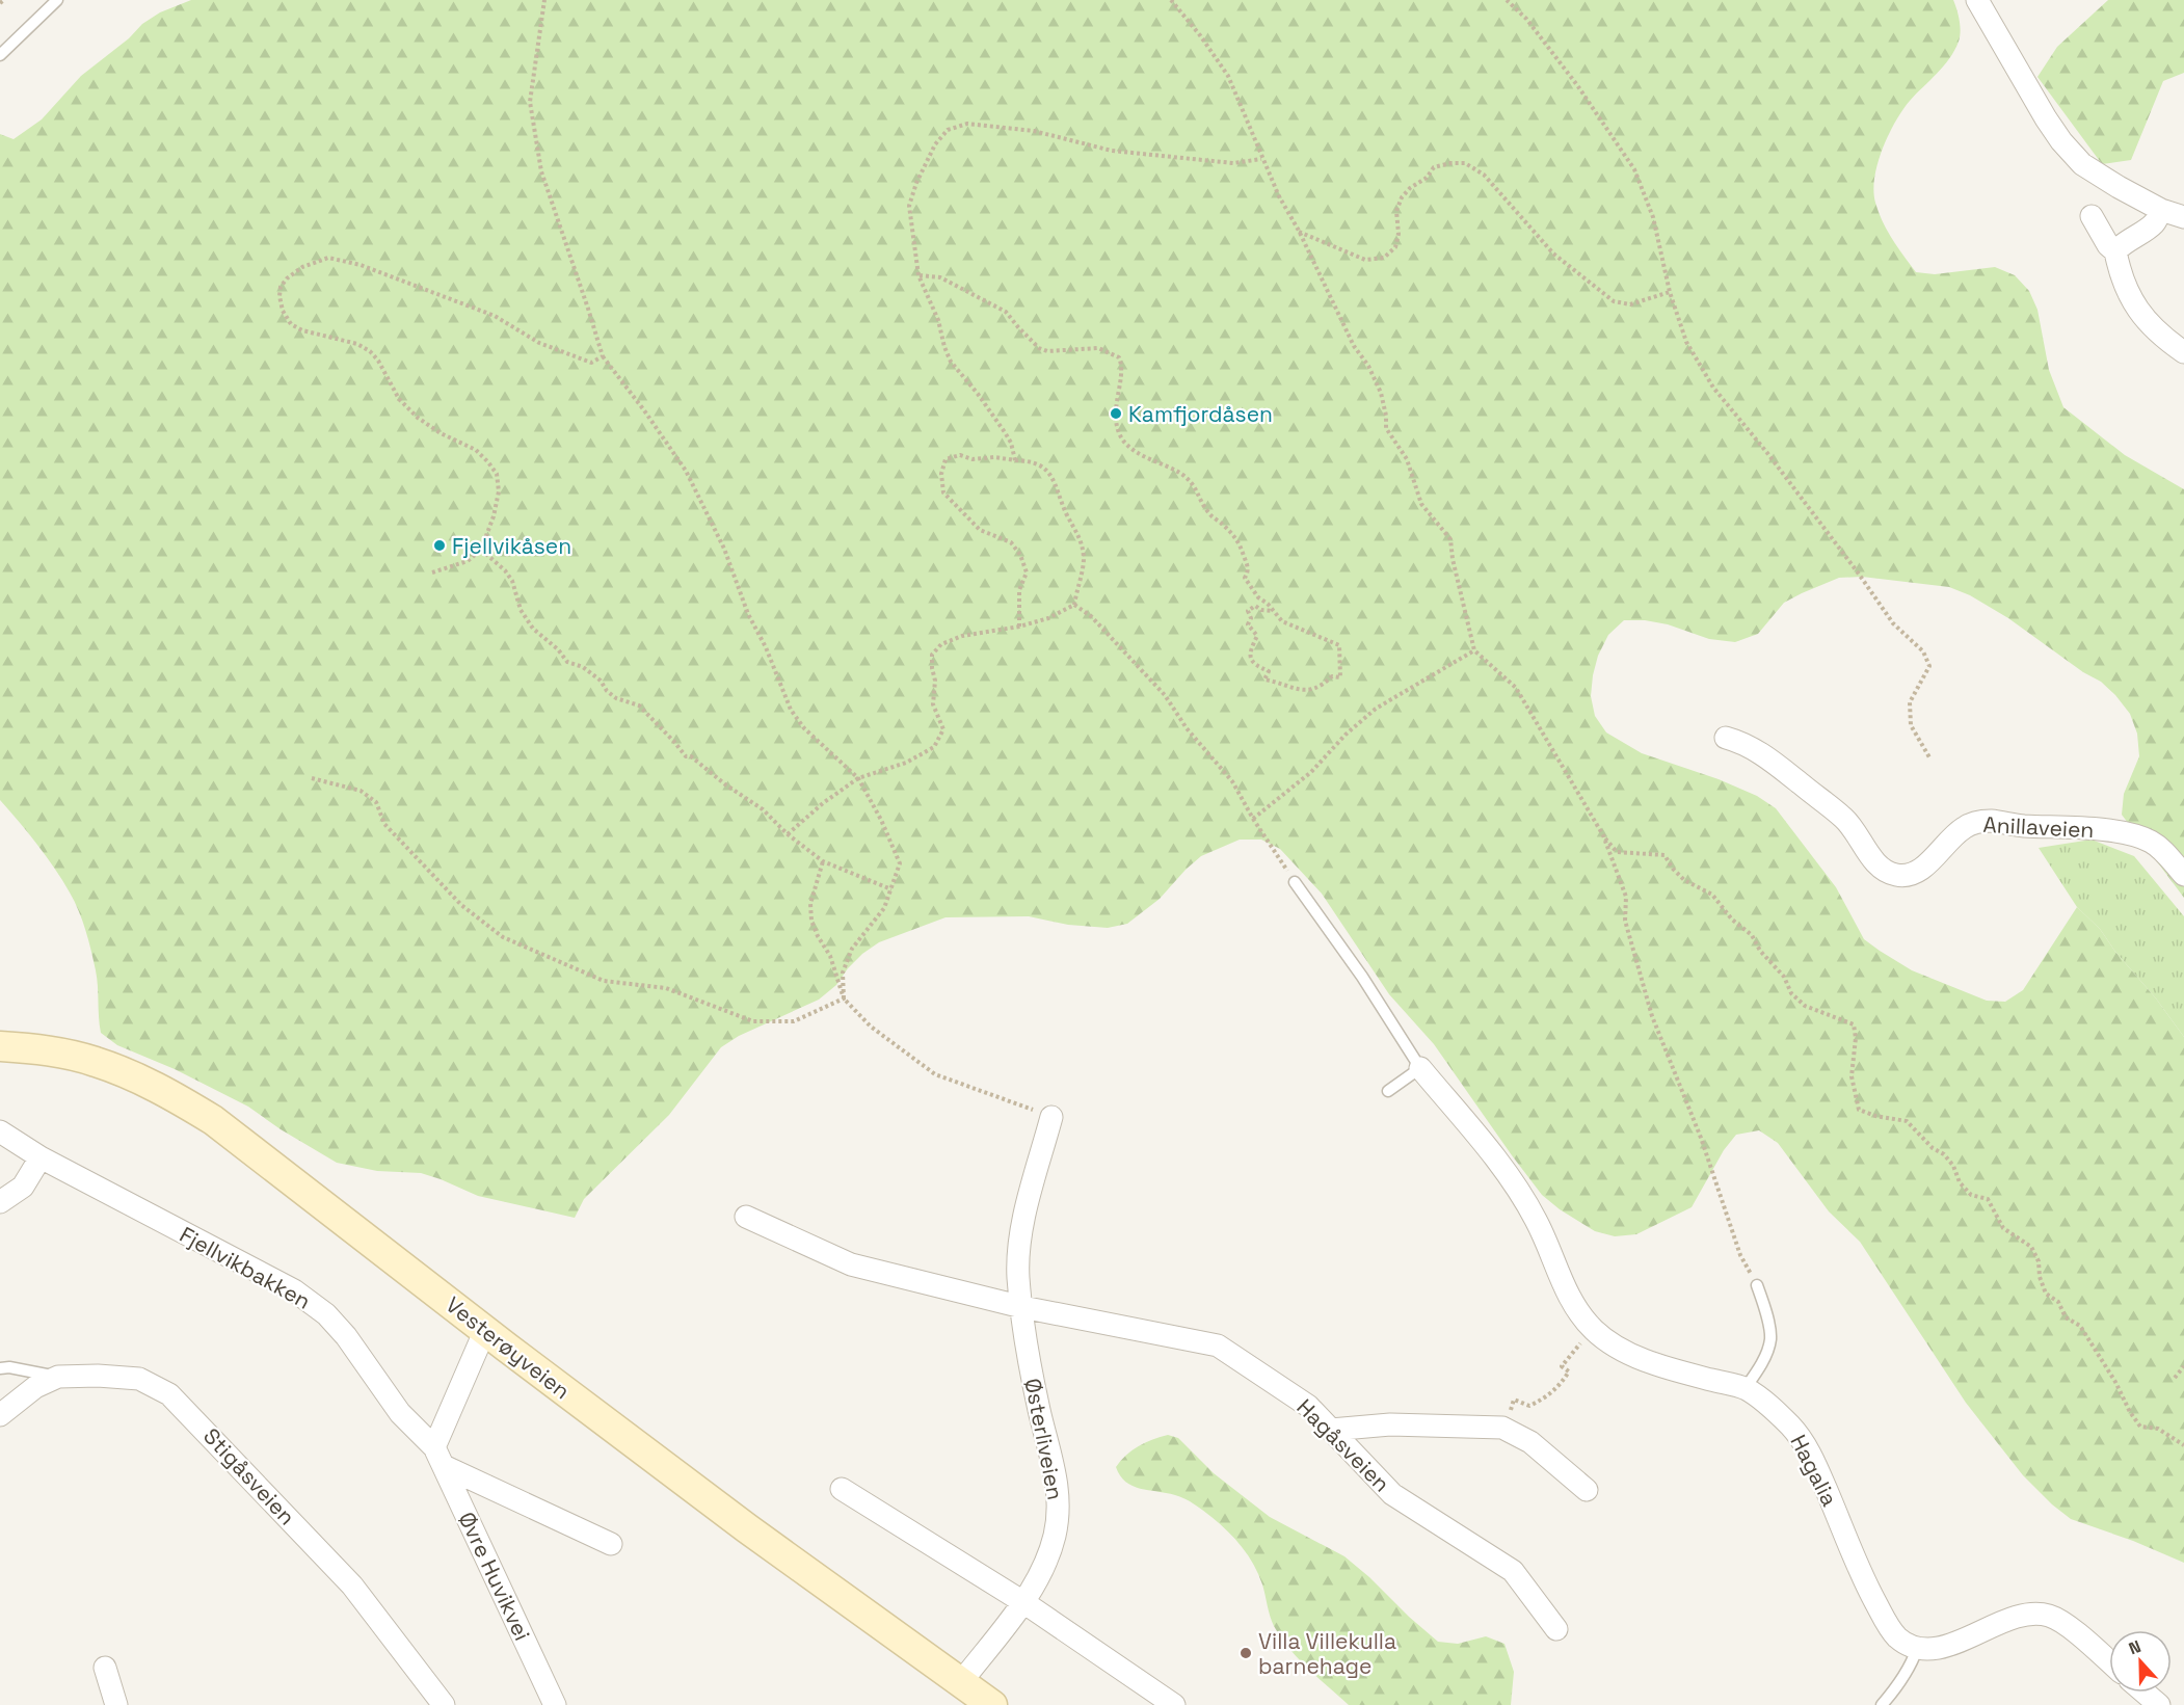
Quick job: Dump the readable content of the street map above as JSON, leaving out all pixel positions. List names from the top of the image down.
{
  "streets": {
    "main road": ["Vesterøyveien"],
    "street": [
      "Anillaveien",
      "Fjellvikbakken",
      "Østerliveien",
      "Hagåsveien",
      "Hagalia",
      "Stigåsveien",
      "Øvre Huvikvei"
    ]
  },
  "crossings": [
    ["Fjellvikbakken", "Øvre Huvikvei"],
    ["Vesterøyveien", "Østerliveien"],
    ["Østerliveien", "Hagåsveien"]
  ],
  "places": ["Kamfjordåsen", "Fjellvikåsen", "Villa Villekulla barnehage"],
  "north": "top"
}
